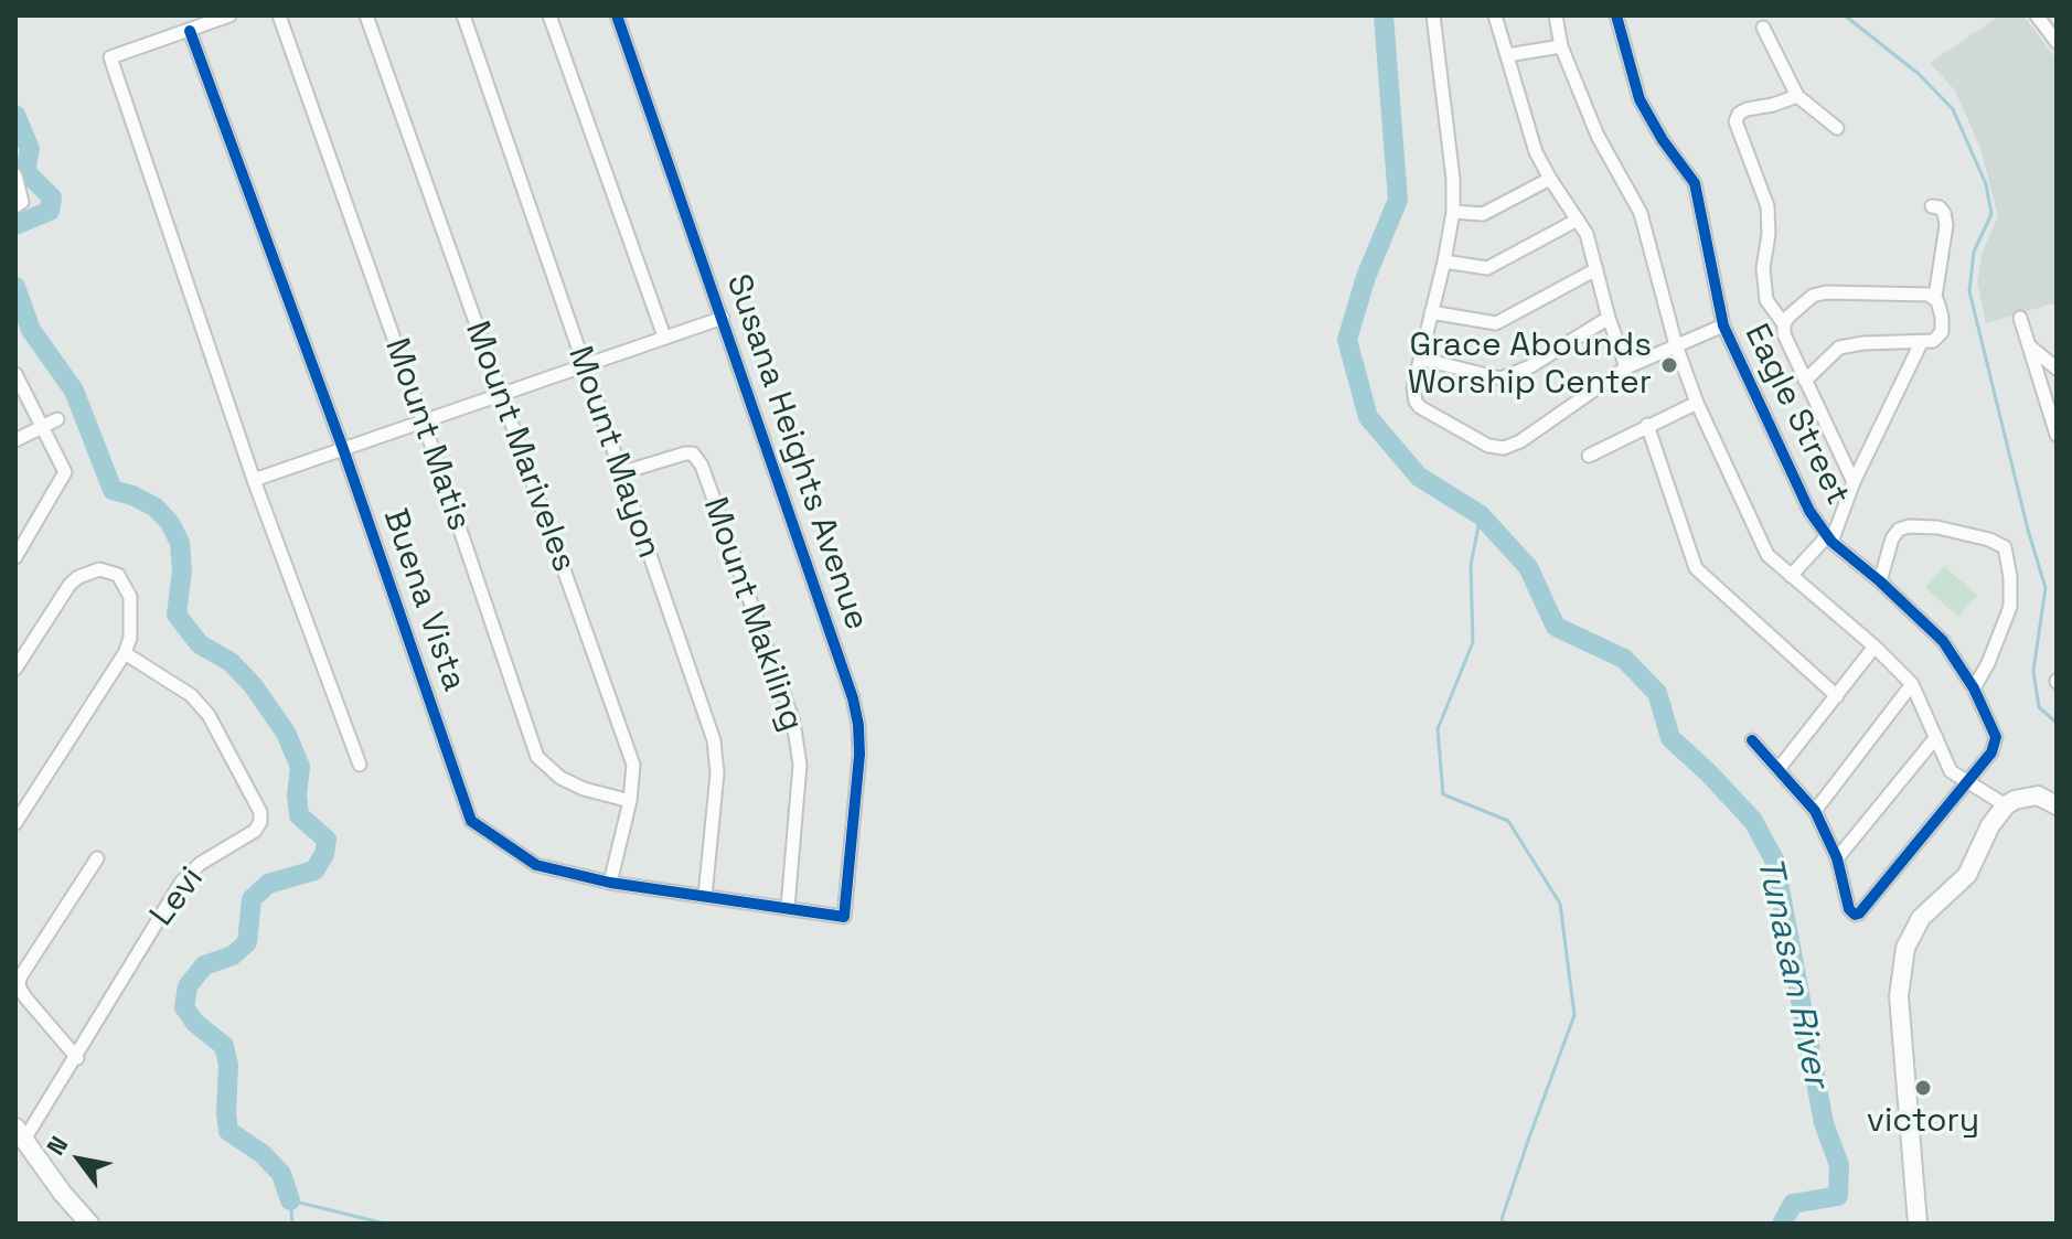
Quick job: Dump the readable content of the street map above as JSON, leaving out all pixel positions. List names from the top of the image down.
{
  "streets": {
    "street": [
      "Eagle Street",
      "Mount Matis",
      "Mount Mariveles",
      "Mount Mayon",
      "Susana Heights Avenue",
      "Buena Vista",
      "Mount Makiling",
      "Levi"
    ]
  },
  "crossings": [
    ["Mount Matis", "Mount Mariveles"],
    ["Mount Mariveles", "Buena Vista"],
    ["Mount Mayon", "Buena Vista"],
    ["Mount Mayon", "Mount Makiling"],
    ["Susana Heights Avenue", "Buena Vista"],
    ["Buena Vista", "Mount Makiling"]
  ],
  "water": ["Tunasan River"],
  "places": ["Grace Abounds Worship Center", "victory"],
  "north": "top left"
}
